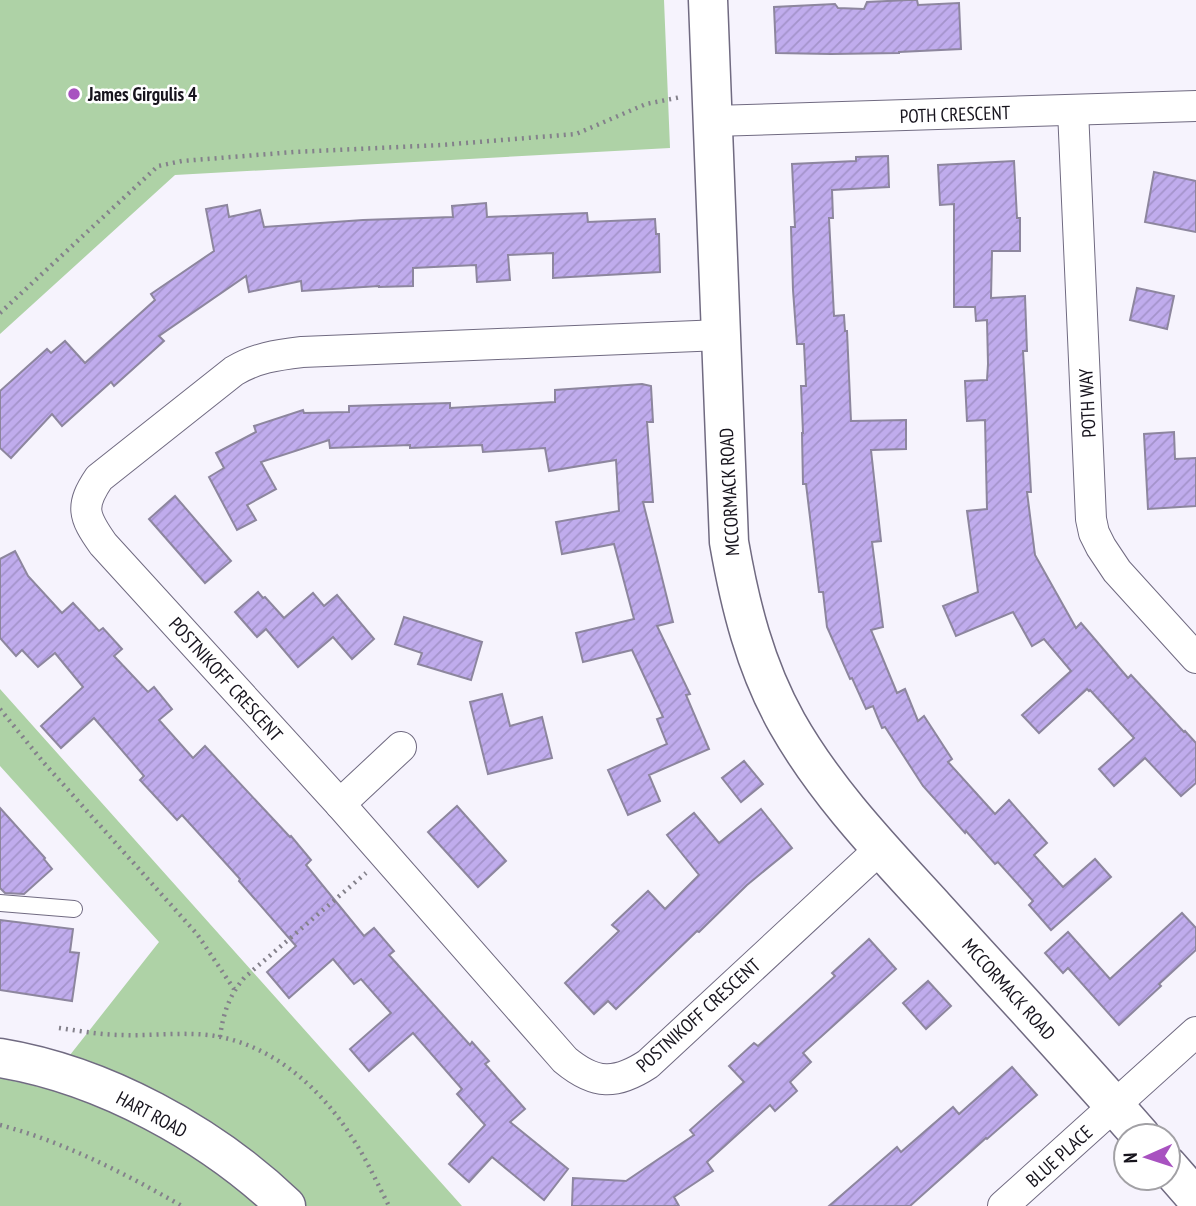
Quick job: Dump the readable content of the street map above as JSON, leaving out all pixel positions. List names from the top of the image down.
{
  "streets": {
    "street": [
      "POTH CRESCENT",
      "POTH WAY",
      "MCCORMACK ROAD",
      "POSTNIKOFF CRESCENT",
      "HART ROAD",
      "BLUE PLACE"
    ]
  },
  "crossings": [
    ["POTH CRESCENT", "POTH WAY"],
    ["POTH CRESCENT", "MCCORMACK ROAD"],
    ["MCCORMACK ROAD", "POSTNIKOFF CRESCENT"],
    ["MCCORMACK ROAD", "BLUE PLACE"]
  ],
  "places": ["James Girgulis 4"],
  "north": "left"
}
